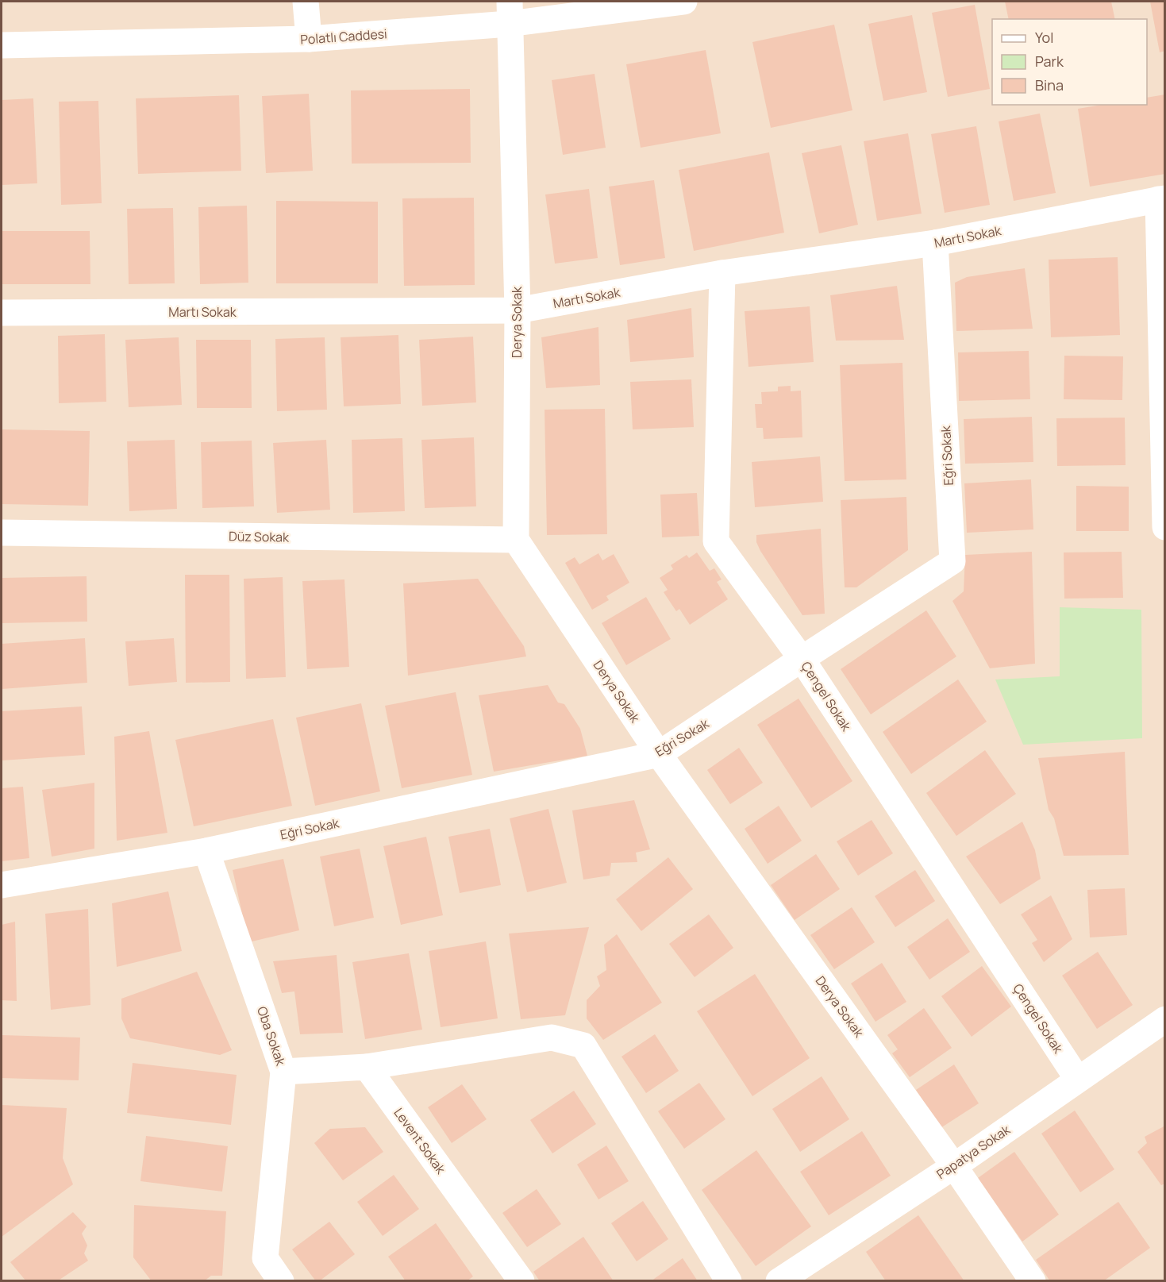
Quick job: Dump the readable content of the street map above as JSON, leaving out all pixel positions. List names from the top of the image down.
{
  "streets": {
    "street": [
      "Polatlı Caddesi",
      "Martı Sokak",
      "Derya Sokak",
      "Eğri Sokak",
      "Düz Sokak",
      "Çengel Sokak",
      "Oba Sokak",
      "Levent Sokak",
      "Papatya Sokak"
    ]
  },
  "crossings": [
    ["Polatlı Caddesi", "Derya Sokak"],
    ["Martı Sokak", "Derya Sokak"],
    ["Martı Sokak", "Eğri Sokak"],
    ["Martı Sokak", "Çengel Sokak"],
    ["Derya Sokak", "Eğri Sokak"],
    ["Derya Sokak", "Düz Sokak"],
    ["Derya Sokak", "Papatya Sokak"],
    ["Eğri Sokak", "Çengel Sokak"],
    ["Eğri Sokak", "Oba Sokak"],
    ["Çengel Sokak", "Papatya Sokak"]
  ],
  "legend": ["Yol", "Park", "Bina"]
}
